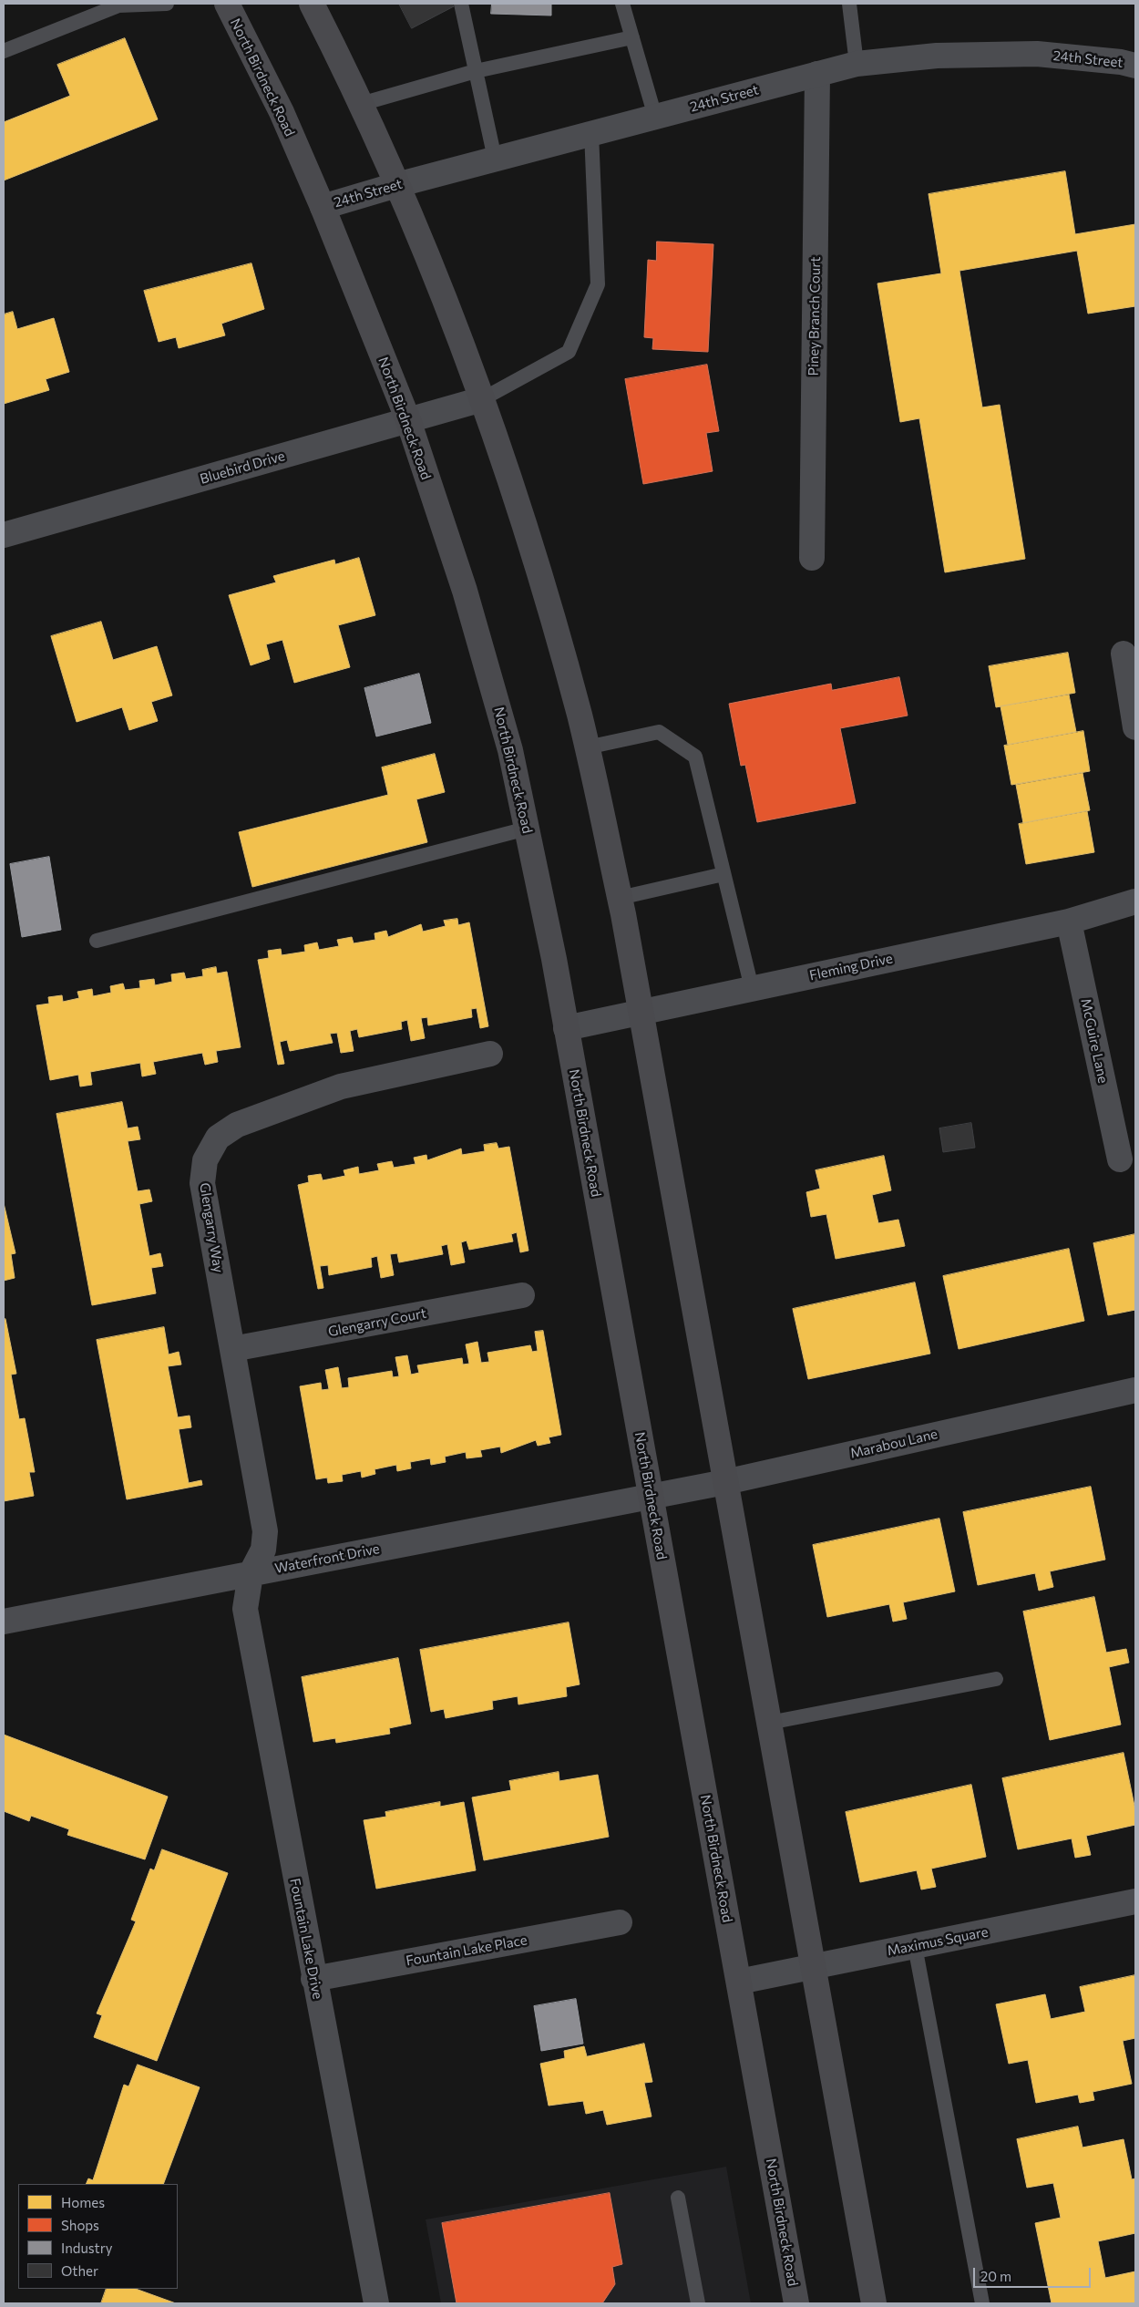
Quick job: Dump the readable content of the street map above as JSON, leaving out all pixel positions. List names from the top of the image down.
{
  "streets": {
    "main road": ["North Birdneck Road"],
    "street": [
      "24th Street",
      "Piney Branch Court",
      "Bluebird Drive",
      "Fleming Drive",
      "McGuire Lane",
      "Glengarry Way",
      "Glengarry Court",
      "Marabou Lane",
      "Waterfront Drive",
      "Fountain Lake Drive",
      "Maximus Square",
      "Fountain Lake Place"
    ]
  },
  "crossings": [
    ["24th Street", "North Birdneck Road"],
    ["24th Street", "Piney Branch Court"],
    ["North Birdneck Road", "Bluebird Drive"],
    ["North Birdneck Road", "Fleming Drive"],
    ["North Birdneck Road", "Marabou Lane"],
    ["North Birdneck Road", "Waterfront Drive"],
    ["North Birdneck Road", "Maximus Square"],
    ["Fleming Drive", "McGuire Lane"],
    ["Glengarry Way", "Glengarry Court"],
    ["Glengarry Way", "Waterfront Drive"],
    ["Glengarry Way", "Fountain Lake Drive"],
    ["Marabou Lane", "Waterfront Drive"],
    ["Waterfront Drive", "Fountain Lake Drive"],
    ["Fountain Lake Drive", "Fountain Lake Place"]
  ],
  "legend": [
    "Homes",
    "Shops",
    "Industry",
    "Other"
  ],
  "scale_bar": "20 m"
}
